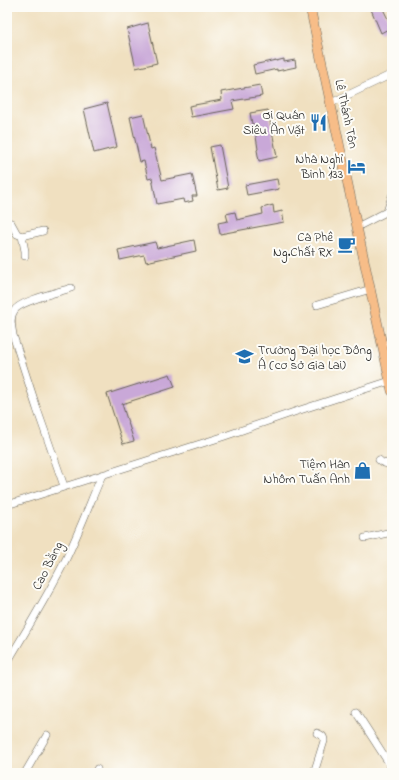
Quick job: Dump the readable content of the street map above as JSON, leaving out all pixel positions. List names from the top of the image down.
{
  "streets": {
    "main road": ["Lê Thánh Tôn"],
    "street": ["Cao Bằng"]
  },
  "places": {
    "restaurant": ["Ơi Quán Siêu Ăn Vặt"],
    "hotel": ["Nhà Nghỉ Bình 133"],
    "cafe": ["Cà Phê Ng.Chất RX"],
    "school or university": ["Trường Đại học Đông Á (cơ sở Gia Lai)"],
    "shop": ["Tiệm Hàn Nhôm Tuấn Anh"]
  }
}
